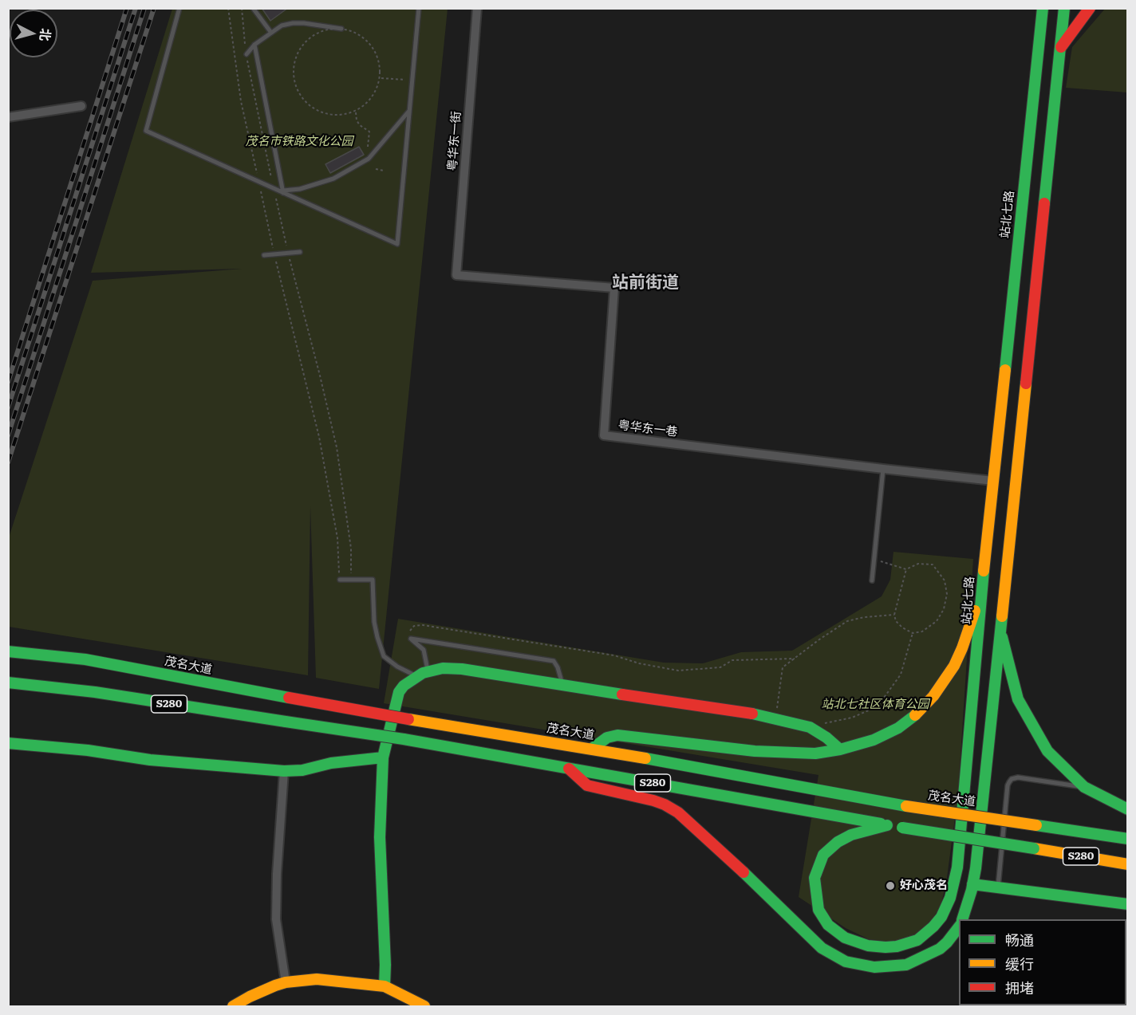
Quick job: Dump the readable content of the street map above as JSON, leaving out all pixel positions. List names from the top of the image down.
{
  "streets": {
    "main road": ["站北七路", "茂名大道", "S280"],
    "street": ["粤华东一街", "粤华东一巷"]
  },
  "crossings": [
    ["粤华东一街", "粤华东一巷"],
    ["站北七路", "粤华东一巷"],
    ["站北七路", "S280"]
  ],
  "districts": ["站前街道"],
  "parks": ["茂名市铁路文化公园", "站北七社区体育公园"],
  "places": ["好心茂名"],
  "legend": ["畅通", "缓行", "拥堵"],
  "north": "right"
}
